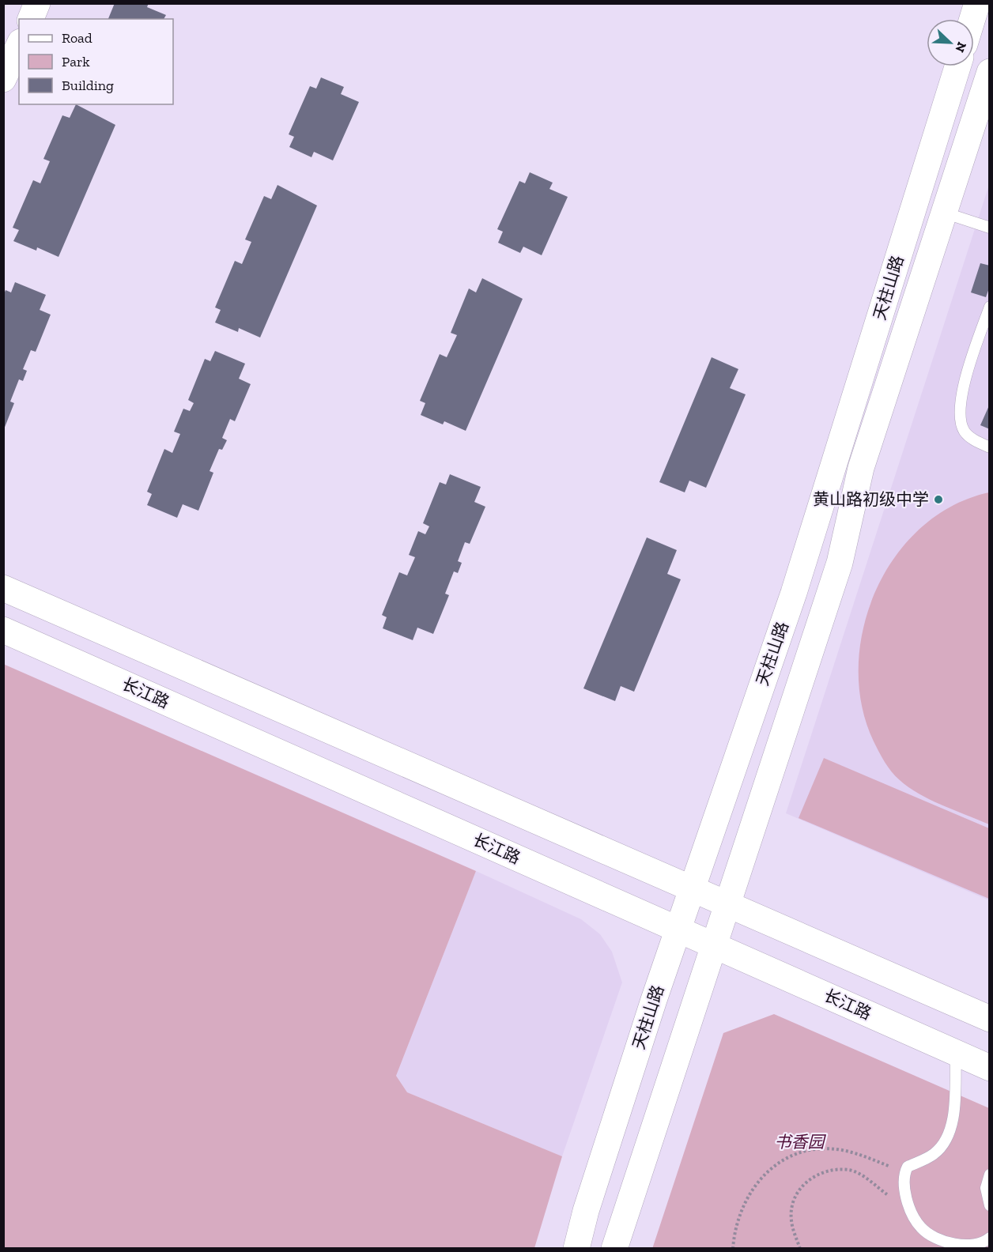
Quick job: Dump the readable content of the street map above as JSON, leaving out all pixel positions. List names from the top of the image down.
{
  "streets": {
    "street": ["天柱山路", "长江路"]
  },
  "crossings": [
    ["天柱山路", "长江路"]
  ],
  "parks": ["书香园"],
  "places": ["黄山路初级中学"],
  "legend": ["Road", "Park", "Building"],
  "north": "bottom right"
}
